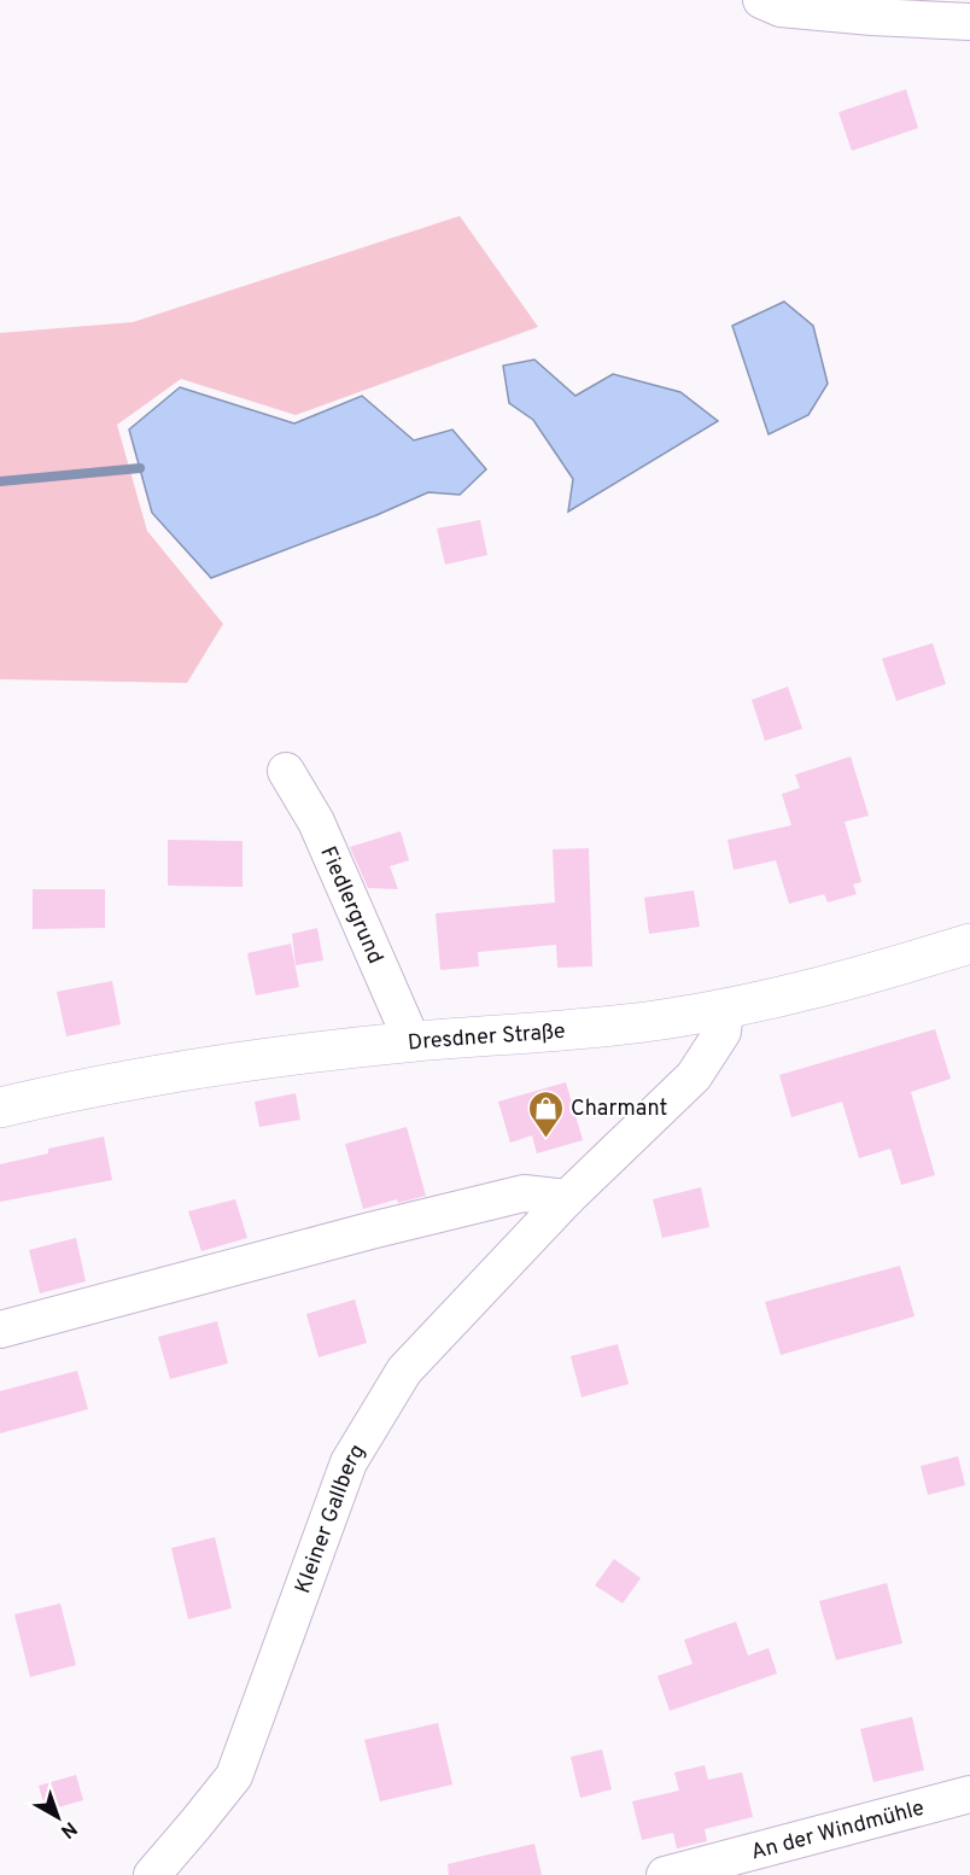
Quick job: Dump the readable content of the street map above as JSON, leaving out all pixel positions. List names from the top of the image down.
{
  "streets": {
    "main road": ["Dresdner Straße"],
    "street": ["Fiedlergrund", "Kleiner Gallberg", "An der Windmühle"]
  },
  "crossings": [
    ["Fiedlergrund", "Dresdner Straße"],
    ["Dresdner Straße", "Kleiner Gallberg"]
  ],
  "places": {
    "shop": ["Charmant"]
  },
  "north": "bottom right"
}
